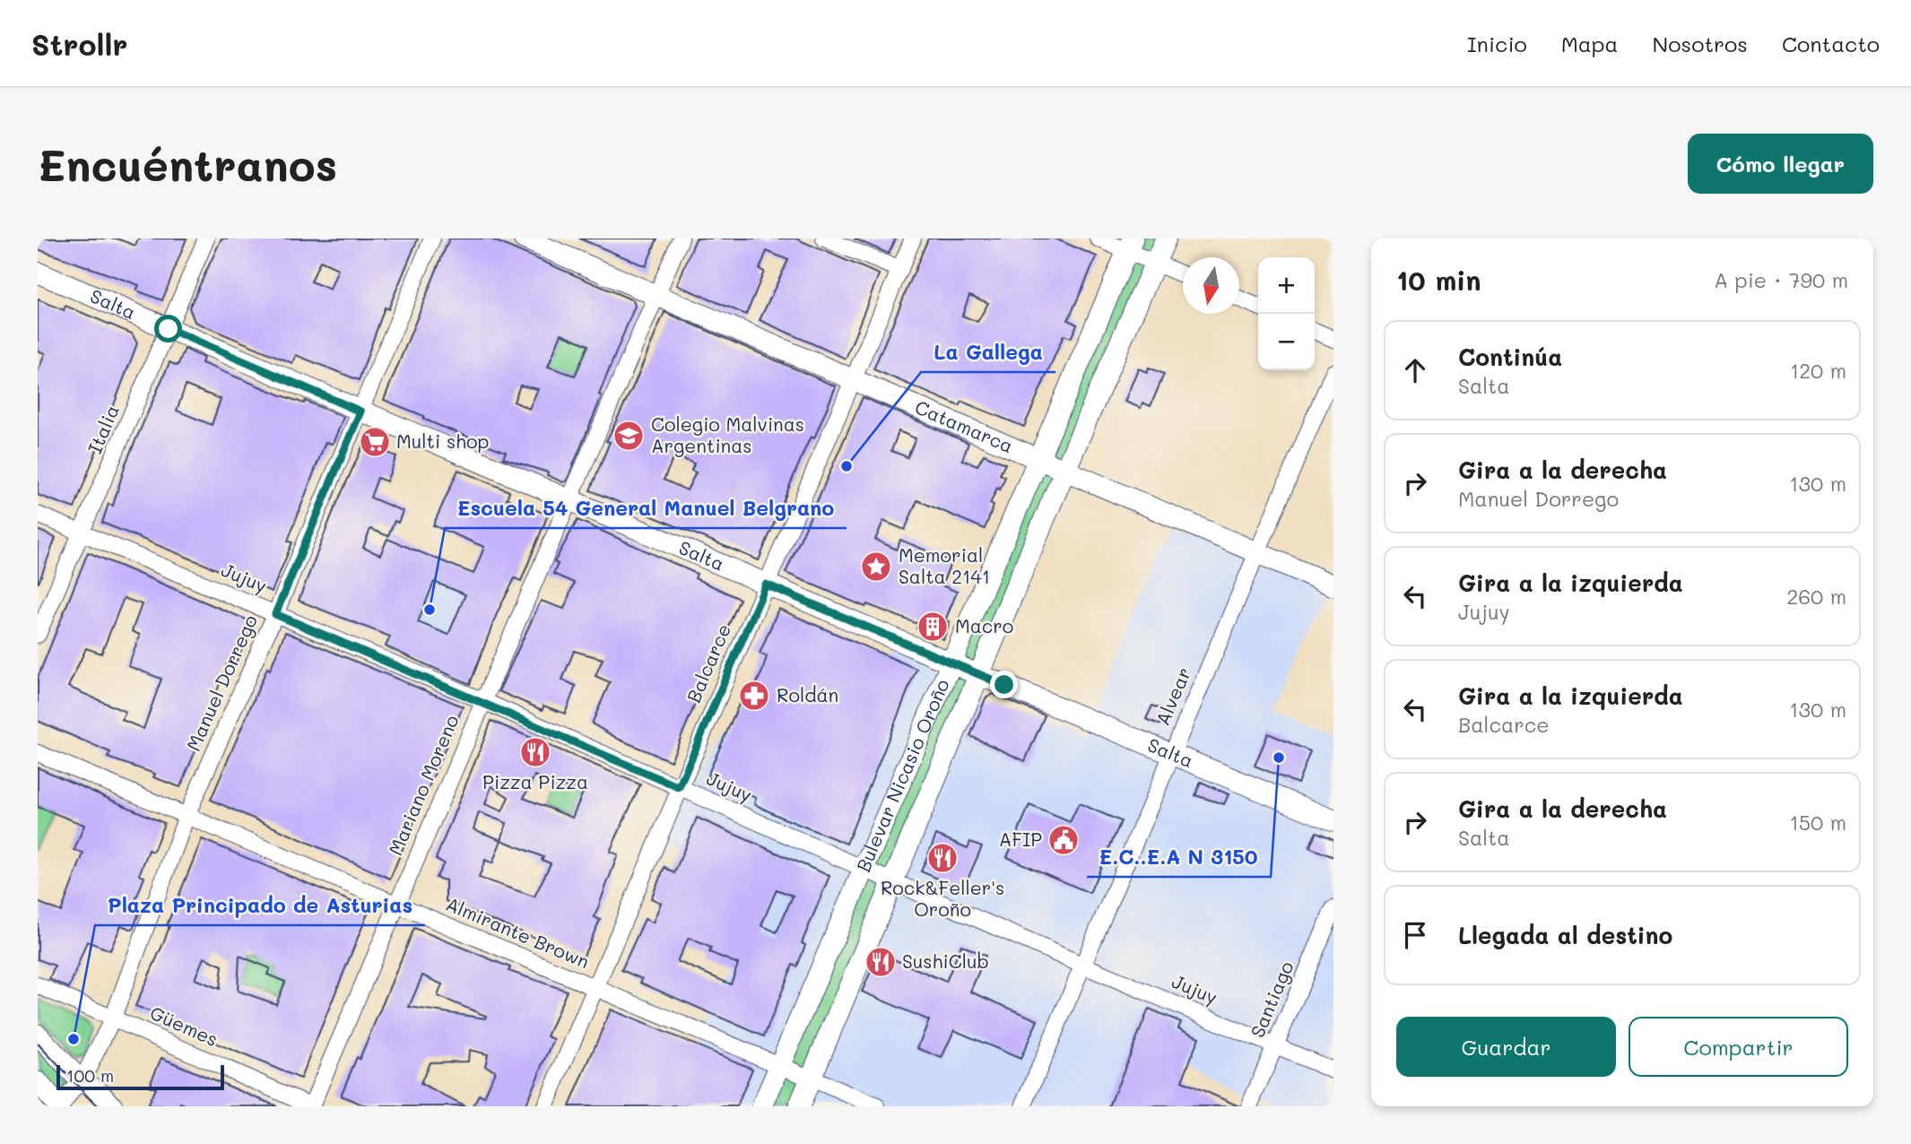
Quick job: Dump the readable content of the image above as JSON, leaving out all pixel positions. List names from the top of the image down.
{
  "streets": {
    "main road": ["Salta", "Catamarca", "Bulevar Nicasio Oroño"],
    "street": [
      "Italia",
      "Jujuy",
      "Balcarce",
      "Manuel Dorrego",
      "Alvear",
      "Mariano Moreno",
      "Almirante Brown",
      "Santiago",
      "Güemes"
    ]
  },
  "crossings": [
    ["Salta", "Italia"],
    ["Salta", "Balcarce"],
    ["Salta", "Manuel Dorrego"],
    ["Salta", "Alvear"],
    ["Salta", "Bulevar Nicasio Oroño"],
    ["Salta", "Mariano Moreno"],
    ["Catamarca", "Balcarce"],
    ["Catamarca", "Alvear"],
    ["Catamarca", "Bulevar Nicasio Oroño"],
    ["Catamarca", "Mariano Moreno"],
    ["Italia", "Jujuy"],
    ["Jujuy", "Balcarce"],
    ["Jujuy", "Manuel Dorrego"],
    ["Jujuy", "Alvear"],
    ["Jujuy", "Bulevar Nicasio Oroño"],
    ["Jujuy", "Mariano Moreno"],
    ["Jujuy", "Santiago"],
    ["Balcarce", "Almirante Brown"],
    ["Manuel Dorrego", "Almirante Brown"],
    ["Manuel Dorrego", "Güemes"],
    ["Bulevar Nicasio Oroño", "Almirante Brown"],
    ["Mariano Moreno", "Almirante Brown"],
    ["Mariano Moreno", "Güemes"]
  ],
  "places": {
    "school or university": ["Colegio Malvinas Argentinas"],
    "supermarket": ["Multi shop"],
    "other": [
      "La Gallega",
      "Escuela 54 General Manuel Belgrano",
      "E.C..E.A N 3150",
      "Plaza Principado de Asturias"
    ],
    "place": ["Memorial Salta 2141"],
    "building": ["Macro"],
    "pharmacy": ["Roldán"],
    "restaurant": ["Pizza Pizza", "Rock&Feller's Oroño", "SushiClub"],
    "public building": ["AFIP"]
  },
  "scale_bar": "100 m",
  "north": "bottom",
  "page": {
    "header": "Strollr",
    "nav": [
      "Inicio",
      "Mapa",
      "Nosotros",
      "Contacto"
    ],
    "buttons": [
      "Cómo llegar",
      ["Guardar", "Compartir"]
    ],
    "title": "Encuéntranos",
    "heading": ["10 min", "A pie · 790 m"],
    "map_buttons": ["+", "−"],
    "list": [
      ["Continúa", "Salta", "120 m"],
      ["Gira a la derecha", "Manuel Dorrego", "130 m"],
      ["Gira a la izquierda", "Jujuy", "260 m"],
      ["Gira a la izquierda", "Balcarce", "130 m"],
      ["Gira a la derecha", "Salta", "150 m"],
      "Llegada al destino"
    ],
    "scale": "100 m"
  }
}
